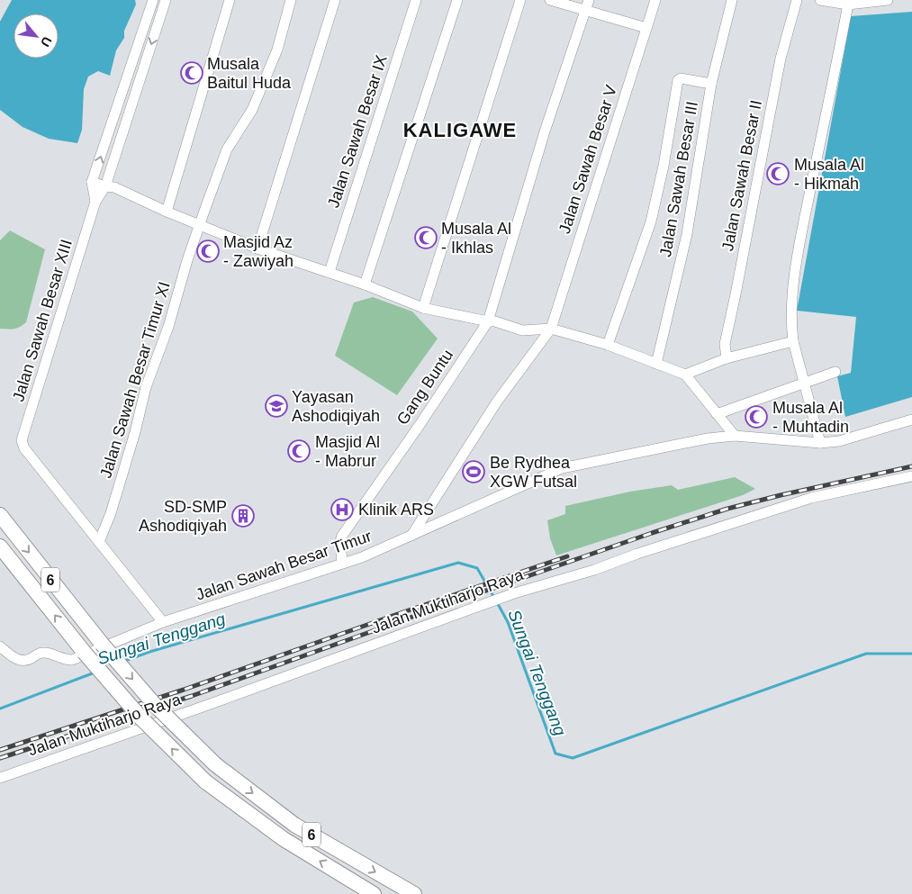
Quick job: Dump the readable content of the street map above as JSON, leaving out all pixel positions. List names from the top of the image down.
{
  "streets": {
    "highway": ["6"],
    "street": [
      "Jalan Sawah Besar IX",
      "Jalan Sawah Besar V",
      "Jalan Sawah Besar II",
      "Jalan Sawah Besar III",
      "Jalan Sawah Besar XIII",
      "Jalan Sawah Besar Timur XI",
      "Gang Buntu",
      "Jalan Sawah Besar Timur",
      "Jalan Muktiharjo Raya"
    ]
  },
  "crossings": [
    ["Jalan Sawah Besar V", "Jalan Sawah Besar Timur"],
    ["Jalan Sawah Besar XIII", "Jalan Sawah Besar Timur XI"],
    ["Gang Buntu", "Jalan Sawah Besar Timur"]
  ],
  "districts": ["KALIGAWE"],
  "water": ["Sungai Tenggang"],
  "places": {
    "mosque": [
      "Musala Baitul Huda",
      "Musala Al - Hikmah",
      "Musala Al - Ikhlas",
      "Masjid Az - Zawiyah",
      "Musala Al - Muhtadin",
      "Masjid Al - Mabrur"
    ],
    "school or university": ["Yayasan Ashodiqiyah"],
    "sports": ["Be Rydhea XGW Futsal"],
    "hospital": ["Klinik ARS"],
    "building": ["SD-SMP Ashodiqiyah"]
  },
  "north": "bottom right"
}
